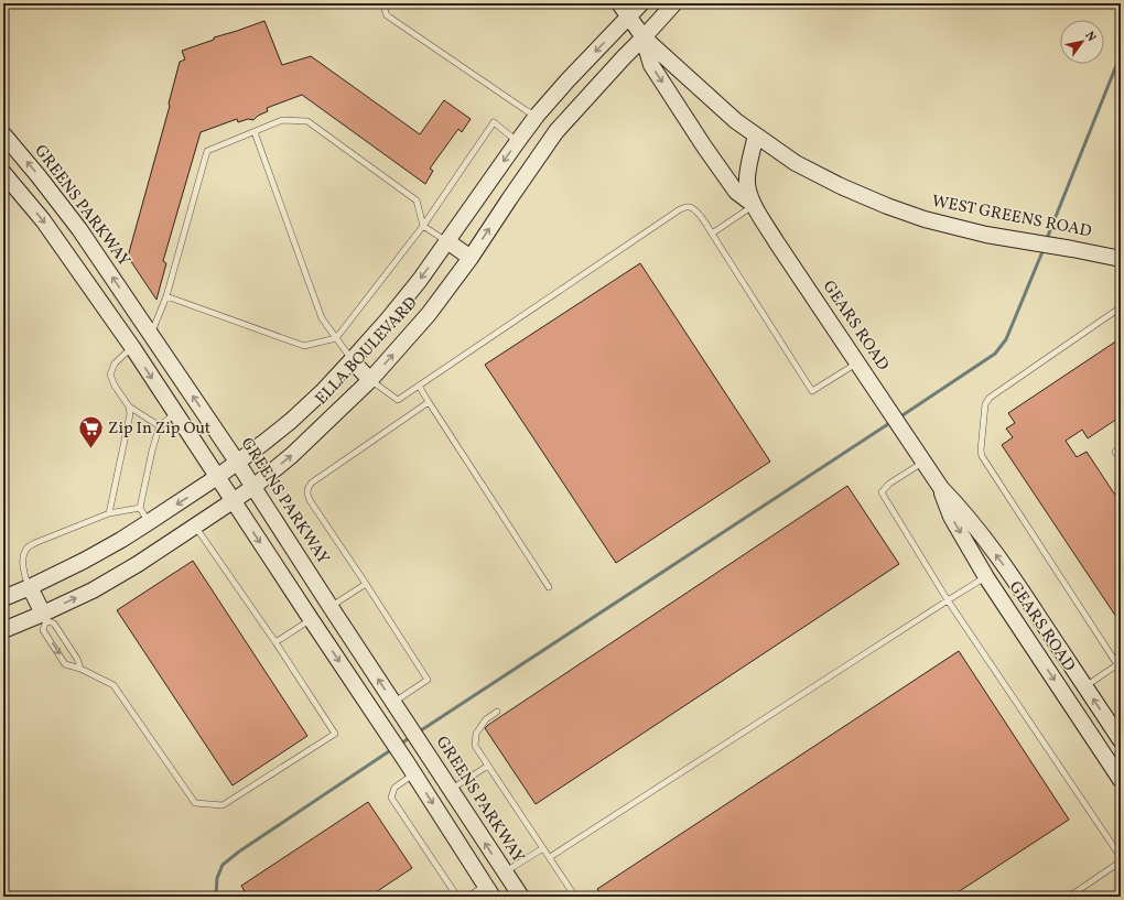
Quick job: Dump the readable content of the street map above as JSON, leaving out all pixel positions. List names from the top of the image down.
{
  "streets": {
    "street": [
      "GREENS PARKWAY",
      "WEST GREENS ROAD",
      "GEARS ROAD",
      "ELLA BOULEVARD"
    ]
  },
  "crossings": [
    ["GREENS PARKWAY", "ELLA BOULEVARD"],
    ["WEST GREENS ROAD", "GEARS ROAD"],
    ["GEARS ROAD", "ELLA BOULEVARD"]
  ],
  "places": {
    "supermarket": ["Zip In Zip Out"]
  },
  "north": "top right"
}
